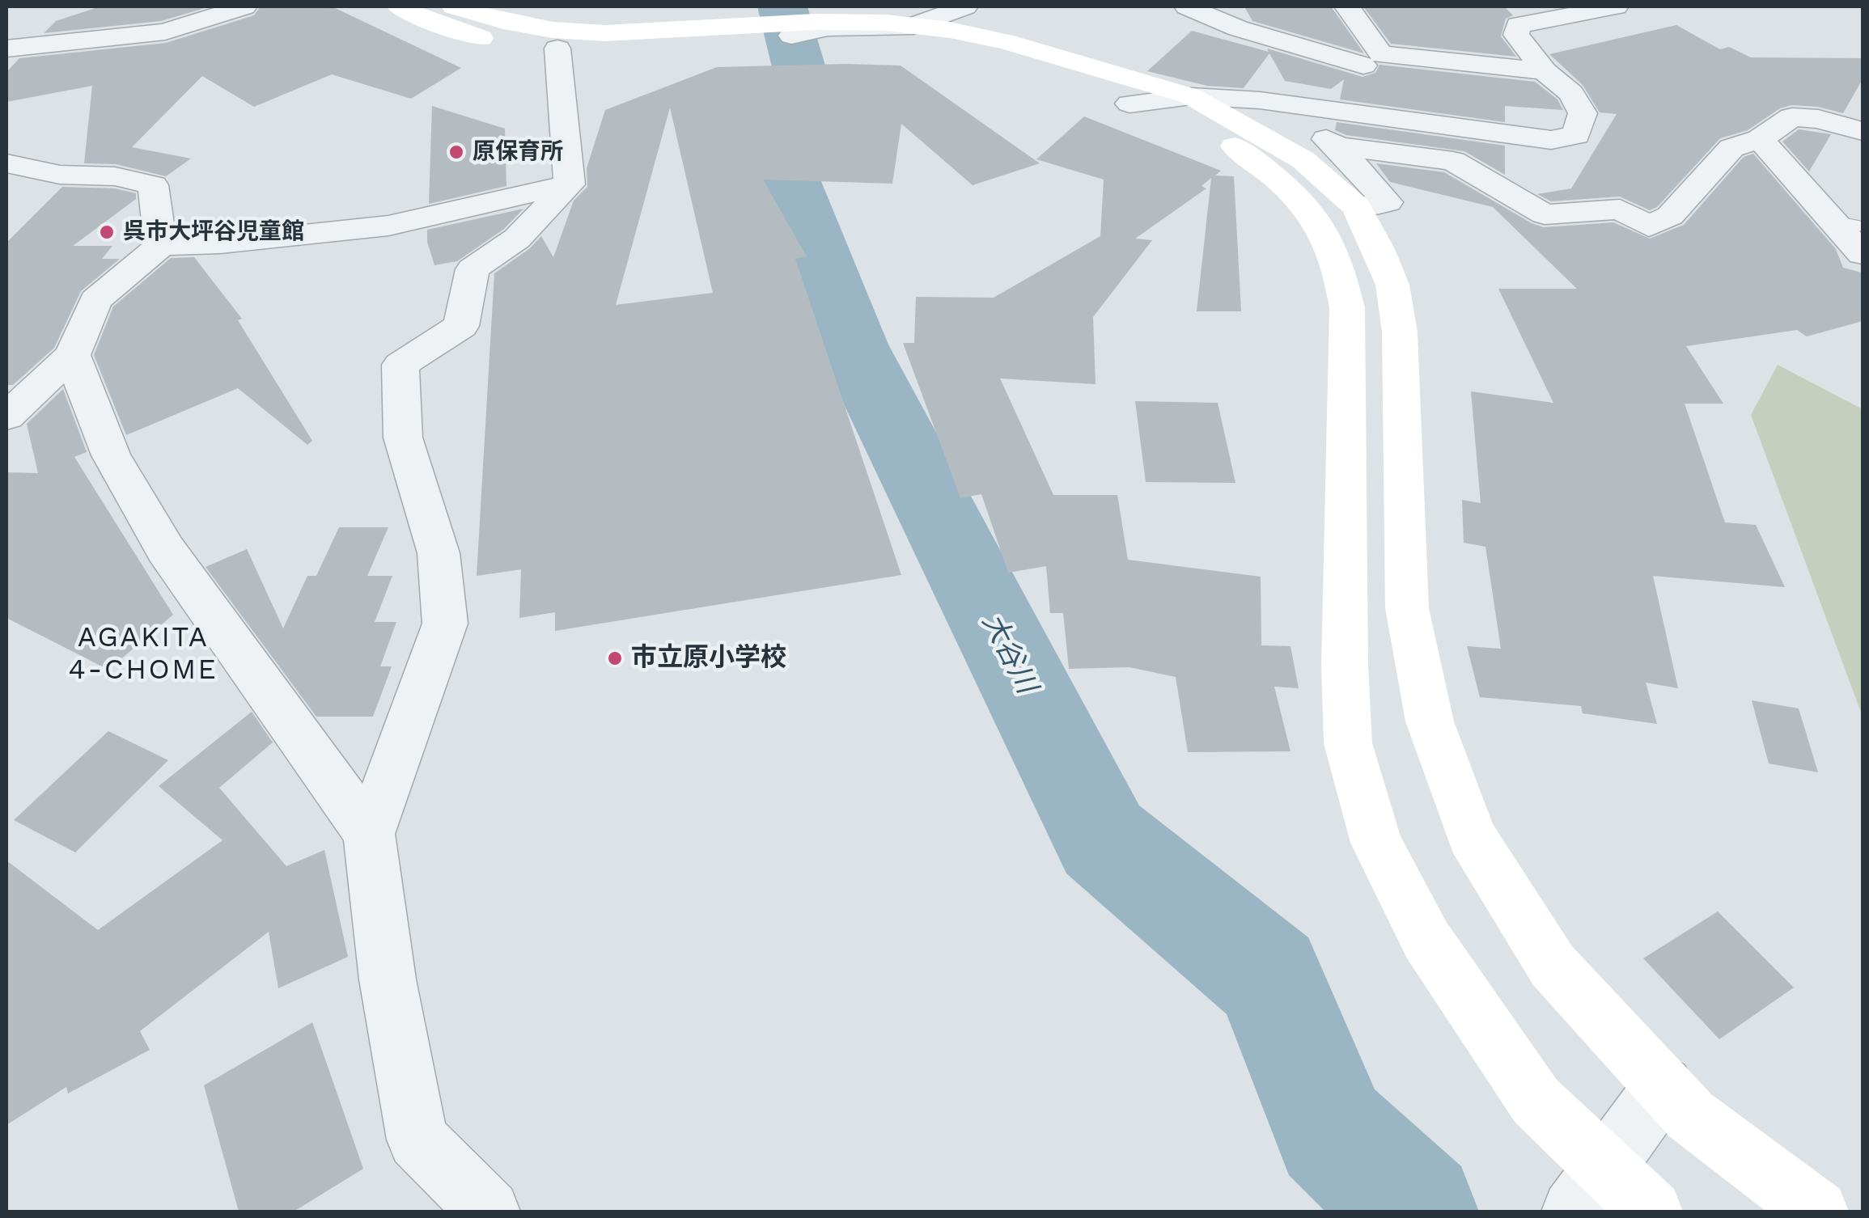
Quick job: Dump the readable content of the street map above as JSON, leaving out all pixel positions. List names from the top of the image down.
{
  "districts": ["AGAKITA 4-CHOME"],
  "water": ["大谷川"],
  "places": ["原保育所", "呉市大坪谷児童館", "市立原小学校"]
}
